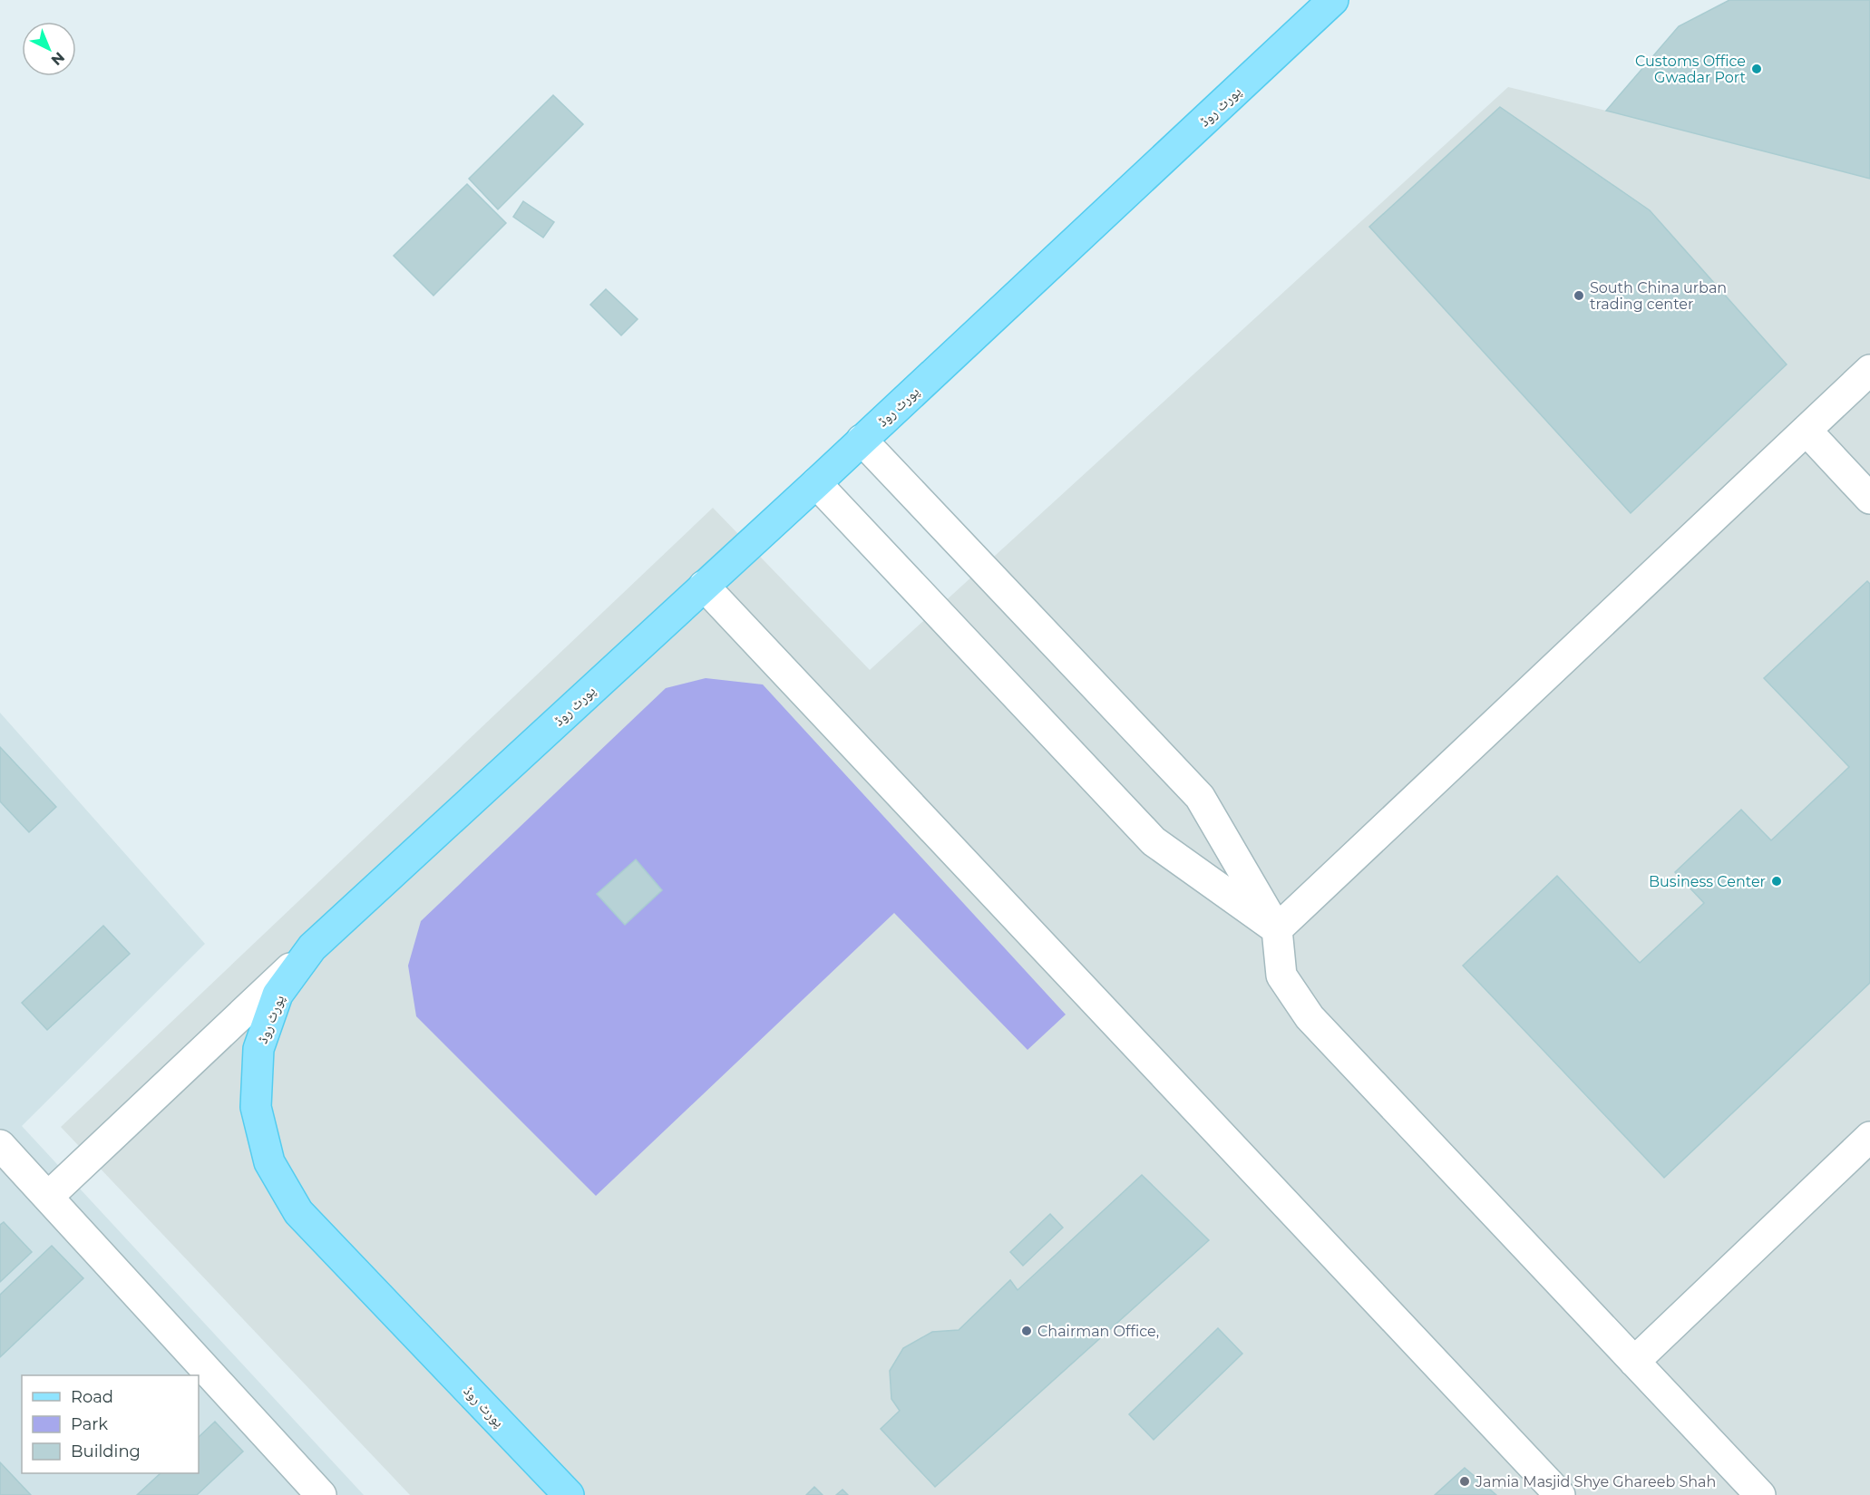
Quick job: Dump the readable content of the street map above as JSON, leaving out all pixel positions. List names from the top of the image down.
{
  "streets": {
    "main road": ["پورٹ روڈ"]
  },
  "places": [
    "Customs Office Gwadar Port",
    "South China urban trading center",
    "Business Center",
    "Chairman Office,",
    "Jamia Masjid Shye Ghareeb Shah"
  ],
  "legend": ["Road", "Park", "Building"],
  "north": "bottom right"
}
